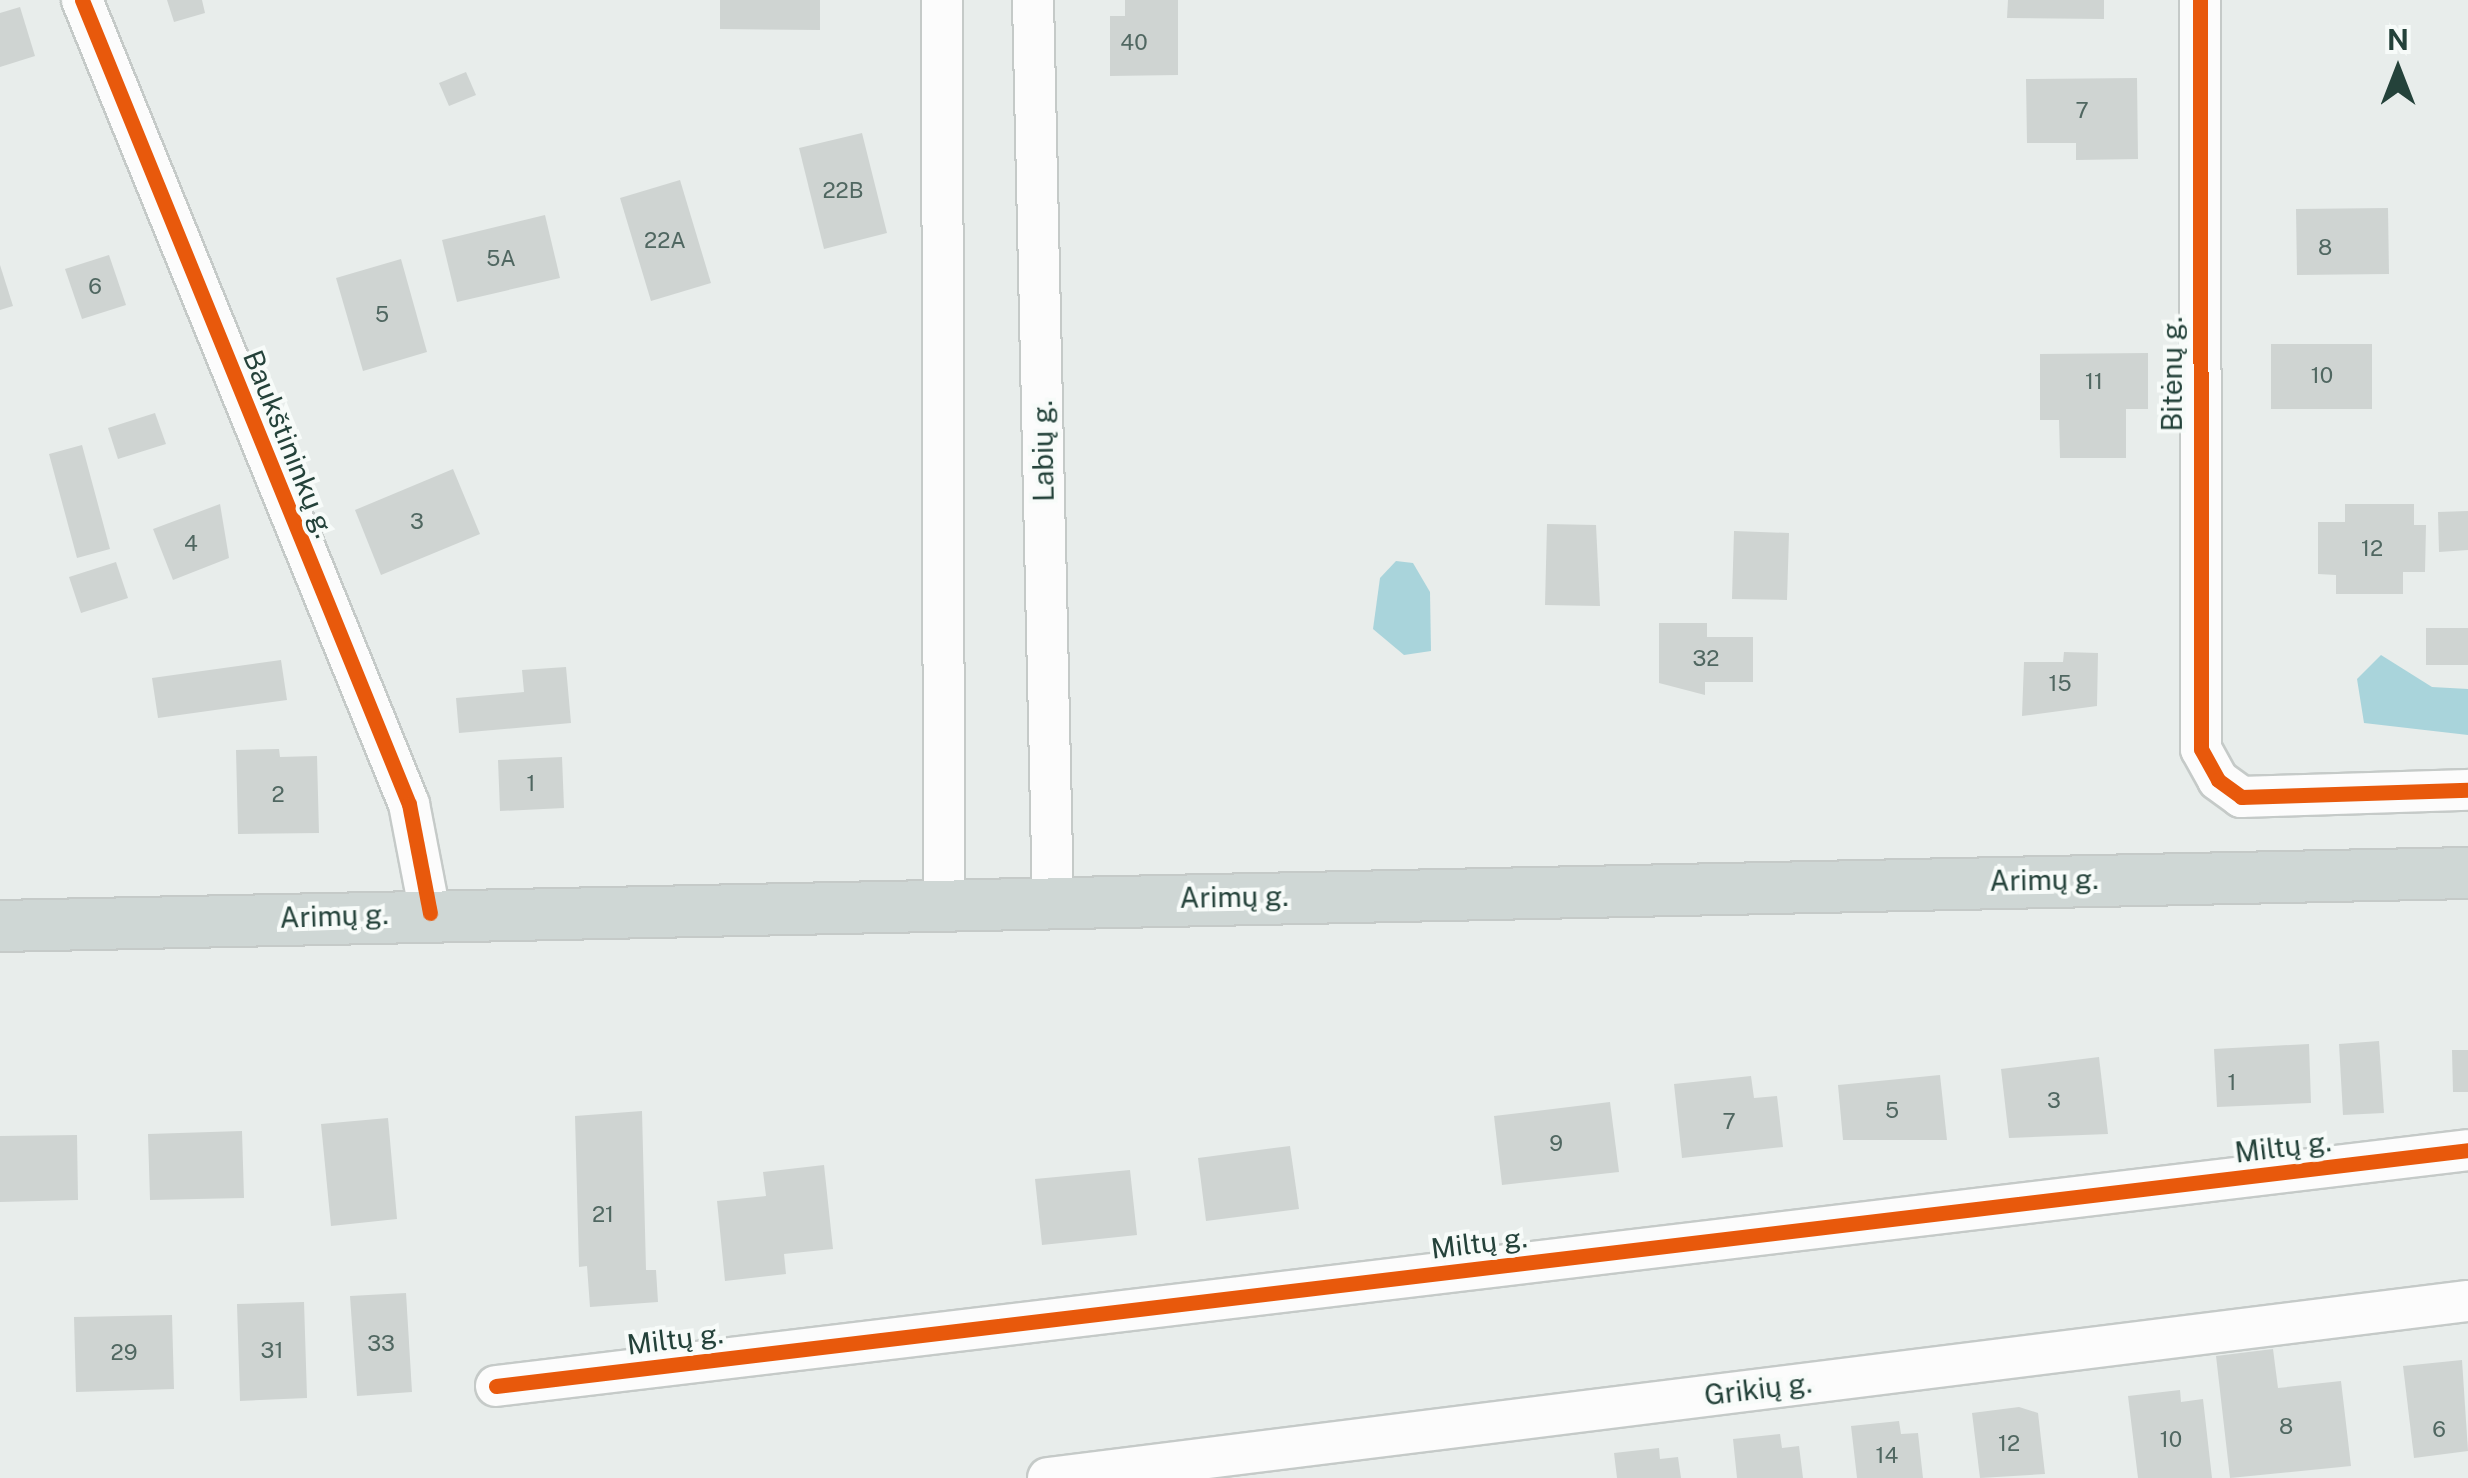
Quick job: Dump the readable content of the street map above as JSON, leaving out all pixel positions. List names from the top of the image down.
{
  "streets": {
    "main road": ["Arimų g."],
    "street": [
      "Bitėnų g.",
      "Baukštininkų g.",
      "Labių g.",
      "Miltų g.",
      "Grikių g."
    ]
  },
  "crossings": [
    ["Baukštininkų g.", "Arimų g."],
    ["Labių g.", "Arimų g."]
  ],
  "house_numbers": [
    "40",
    "7",
    "22B",
    "22A",
    "8",
    "5A",
    "6",
    "5",
    "10",
    "11",
    "3",
    "4",
    "12",
    "32",
    "15",
    "1",
    "2",
    "1",
    "3",
    "5",
    "7",
    "9",
    "21",
    "33",
    "31",
    "29",
    "8",
    "6",
    "10",
    "12",
    "14"
  ],
  "north": "top"
}
